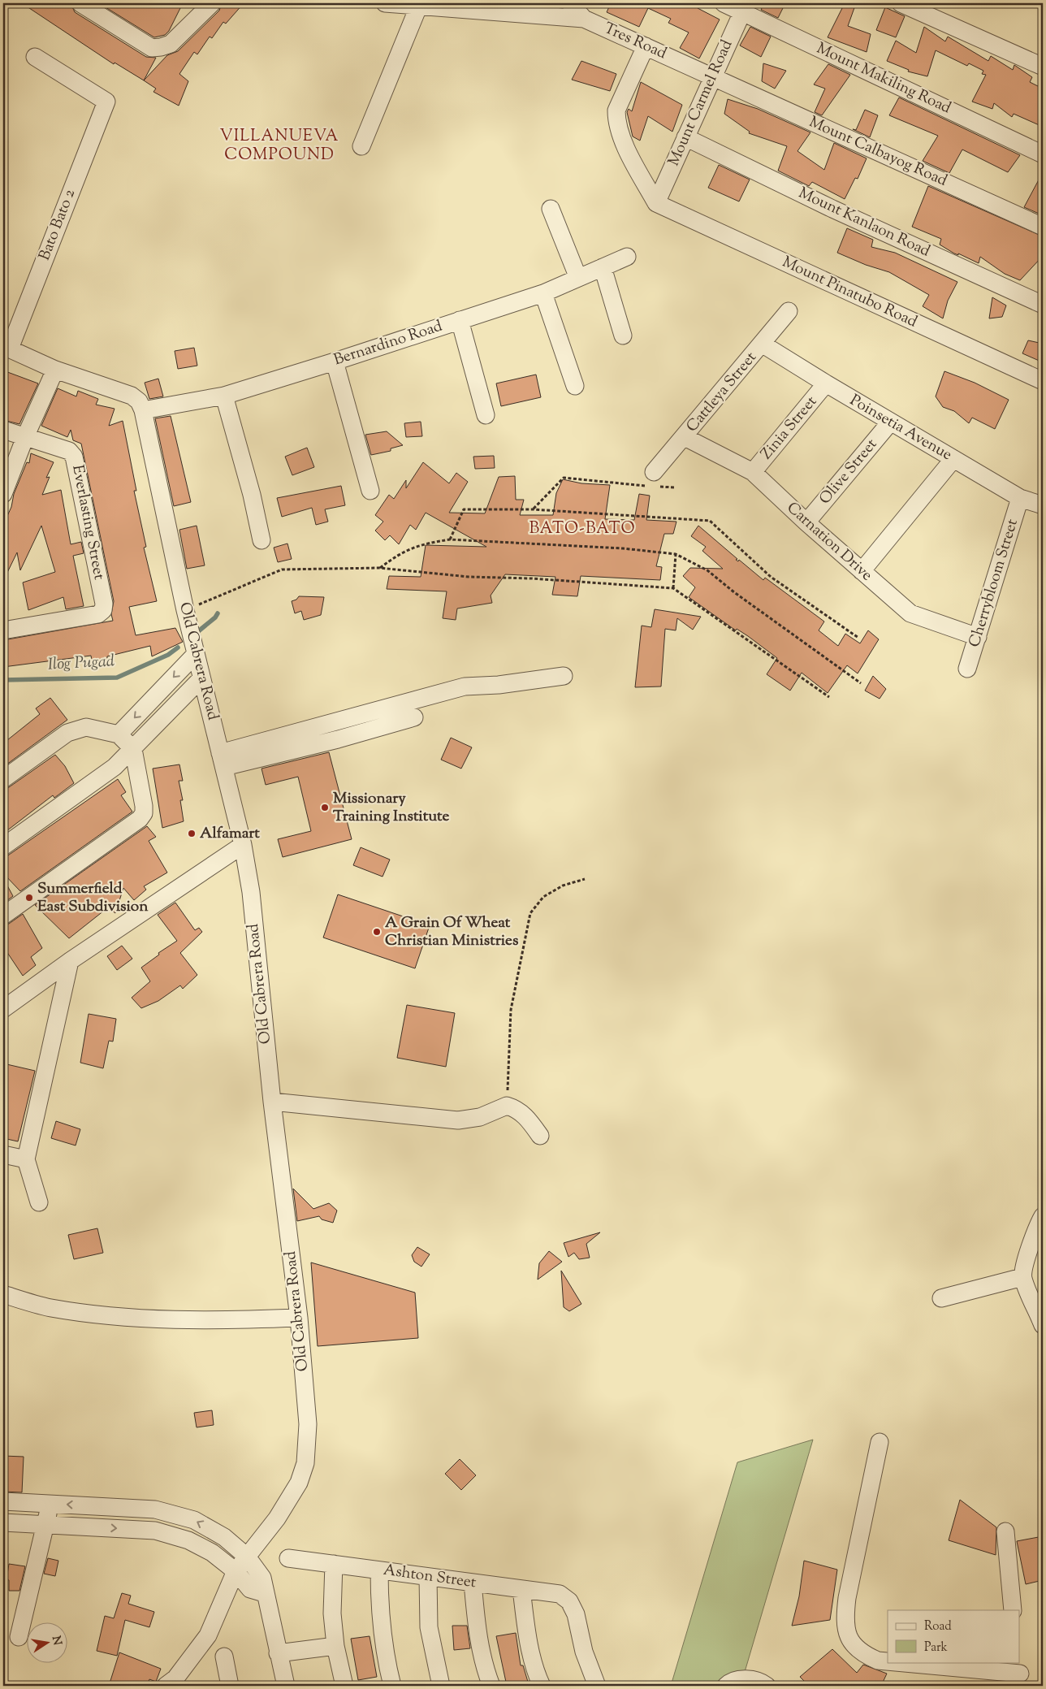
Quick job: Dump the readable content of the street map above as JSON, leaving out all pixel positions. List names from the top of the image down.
{
  "streets": {
    "street": [
      "Tres Road",
      "Mount Makiling Road",
      "Mount Carmel Road",
      "Mount Calbayog Road",
      "Mount Kanlaon Road",
      "Bato Bato 2",
      "Mount Pinatubo Road",
      "Bernardino Road",
      "Cattleya Street",
      "Zinia Street",
      "Poinsetia Avenue",
      "Olive Street",
      "Everlasting Street",
      "Carnation Drive",
      "Cherrybloom Street",
      "Old Cabrera Road",
      "Ashton Street"
    ]
  },
  "crossings": [
    ["Tres Road", "Mount Carmel Road"],
    ["Tres Road", "Mount Calbayog Road"],
    ["Mount Makiling Road", "Mount Carmel Road"],
    ["Mount Carmel Road", "Mount Calbayog Road"],
    ["Mount Carmel Road", "Mount Kanlaon Road"],
    ["Mount Carmel Road", "Mount Pinatubo Road"],
    ["Bato Bato 2", "Old Cabrera Road"],
    ["Bernardino Road", "Old Cabrera Road"],
    ["Cattleya Street", "Poinsetia Avenue"],
    ["Cattleya Street", "Carnation Drive"],
    ["Zinia Street", "Poinsetia Avenue"],
    ["Zinia Street", "Carnation Drive"],
    ["Poinsetia Avenue", "Olive Street"],
    ["Poinsetia Avenue", "Cherrybloom Street"],
    ["Olive Street", "Carnation Drive"],
    ["Carnation Drive", "Cherrybloom Street"]
  ],
  "districts": ["VILLANUEVA COMPOUND", "BATO-BATO"],
  "water": ["Ilog Pugad"],
  "places": [
    "Missionary Training Institute",
    "Alfamart",
    "Summerfield East Subdivision",
    "A Grain Of Wheat Christian Ministries"
  ],
  "legend": ["Road", "Park"],
  "north": "right"
}
